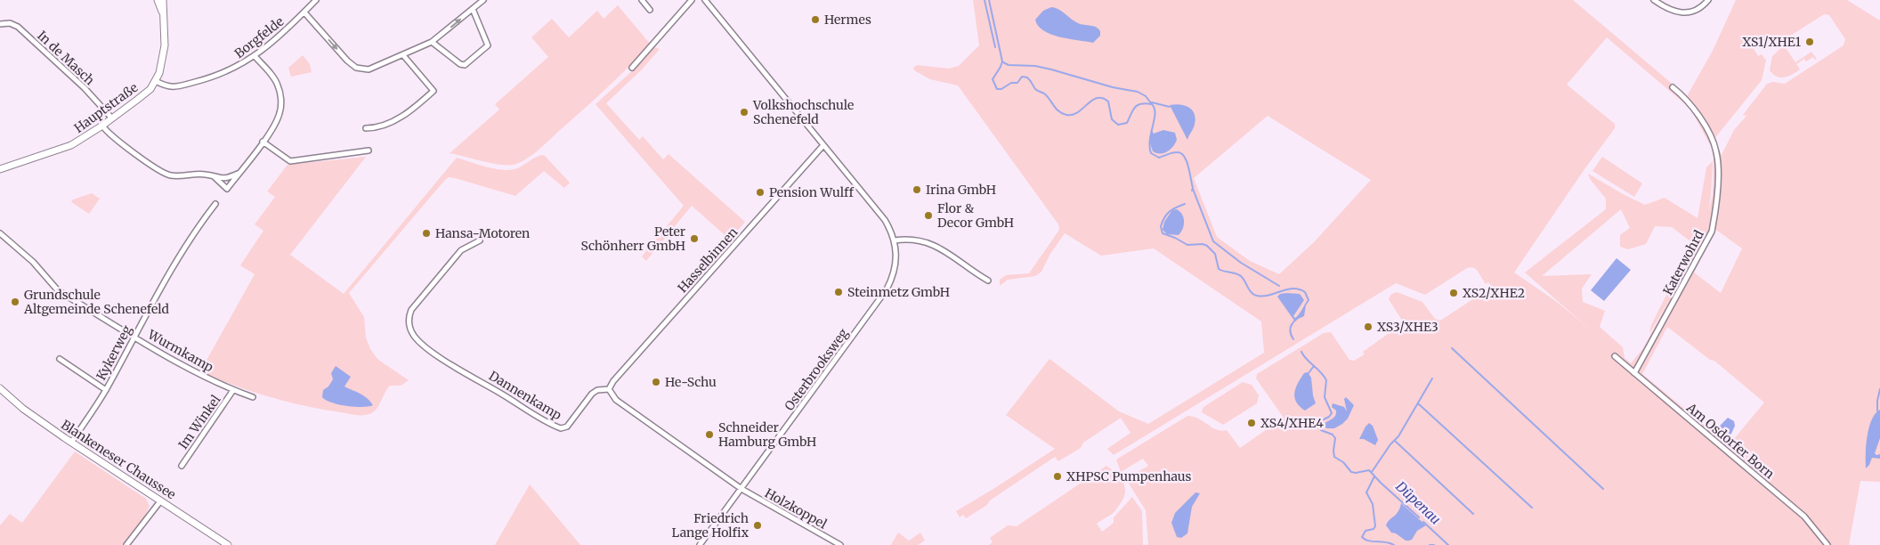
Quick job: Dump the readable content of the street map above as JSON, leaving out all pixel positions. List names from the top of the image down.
{
  "streets": {
    "main road": ["Hauptstraße", "Blankeneser Chaussee"],
    "street": [
      "Borgfelde",
      "In de Masch",
      "Hasselbinnen",
      "Katerwohrd",
      "Wurmkamp",
      "Kykerweg",
      "Osterbrooksweg",
      "Dannenkamp",
      "Im Winkel",
      "Am Osdorfer Born",
      "Holzkoppel"
    ]
  },
  "crossings": [
    ["Borgfelde", "Hauptstraße"],
    ["In de Masch", "Hauptstraße"],
    ["Hasselbinnen", "Osterbrooksweg"],
    ["Hasselbinnen", "Dannenkamp"],
    ["Katerwohrd", "Am Osdorfer Born"],
    ["Wurmkamp", "Kykerweg"],
    ["Wurmkamp", "Im Winkel"],
    ["Kykerweg", "Blankeneser Chaussee"],
    ["Osterbrooksweg", "Holzkoppel"]
  ],
  "water": ["Düpenau"],
  "places": [
    "Hermes",
    "XS1/XHE1",
    "Volkshochschule Schenefeld",
    "Irina GmbH",
    "Pension Wulff",
    "Flor & Decor GmbH",
    "Hansa-Motoren",
    "Peter Schönherr GmbH",
    "Steinmetz GmbH",
    "XS2/XHE2",
    "Grundschule Altgemeinde Schenefeld",
    "XS3/XHE3",
    "He-Schu",
    "XS4/XHE4",
    "Schneider Hamburg GmbH",
    "XHPSC Pumpenhaus",
    "Friedrich Lange Holfix"
  ]
}
